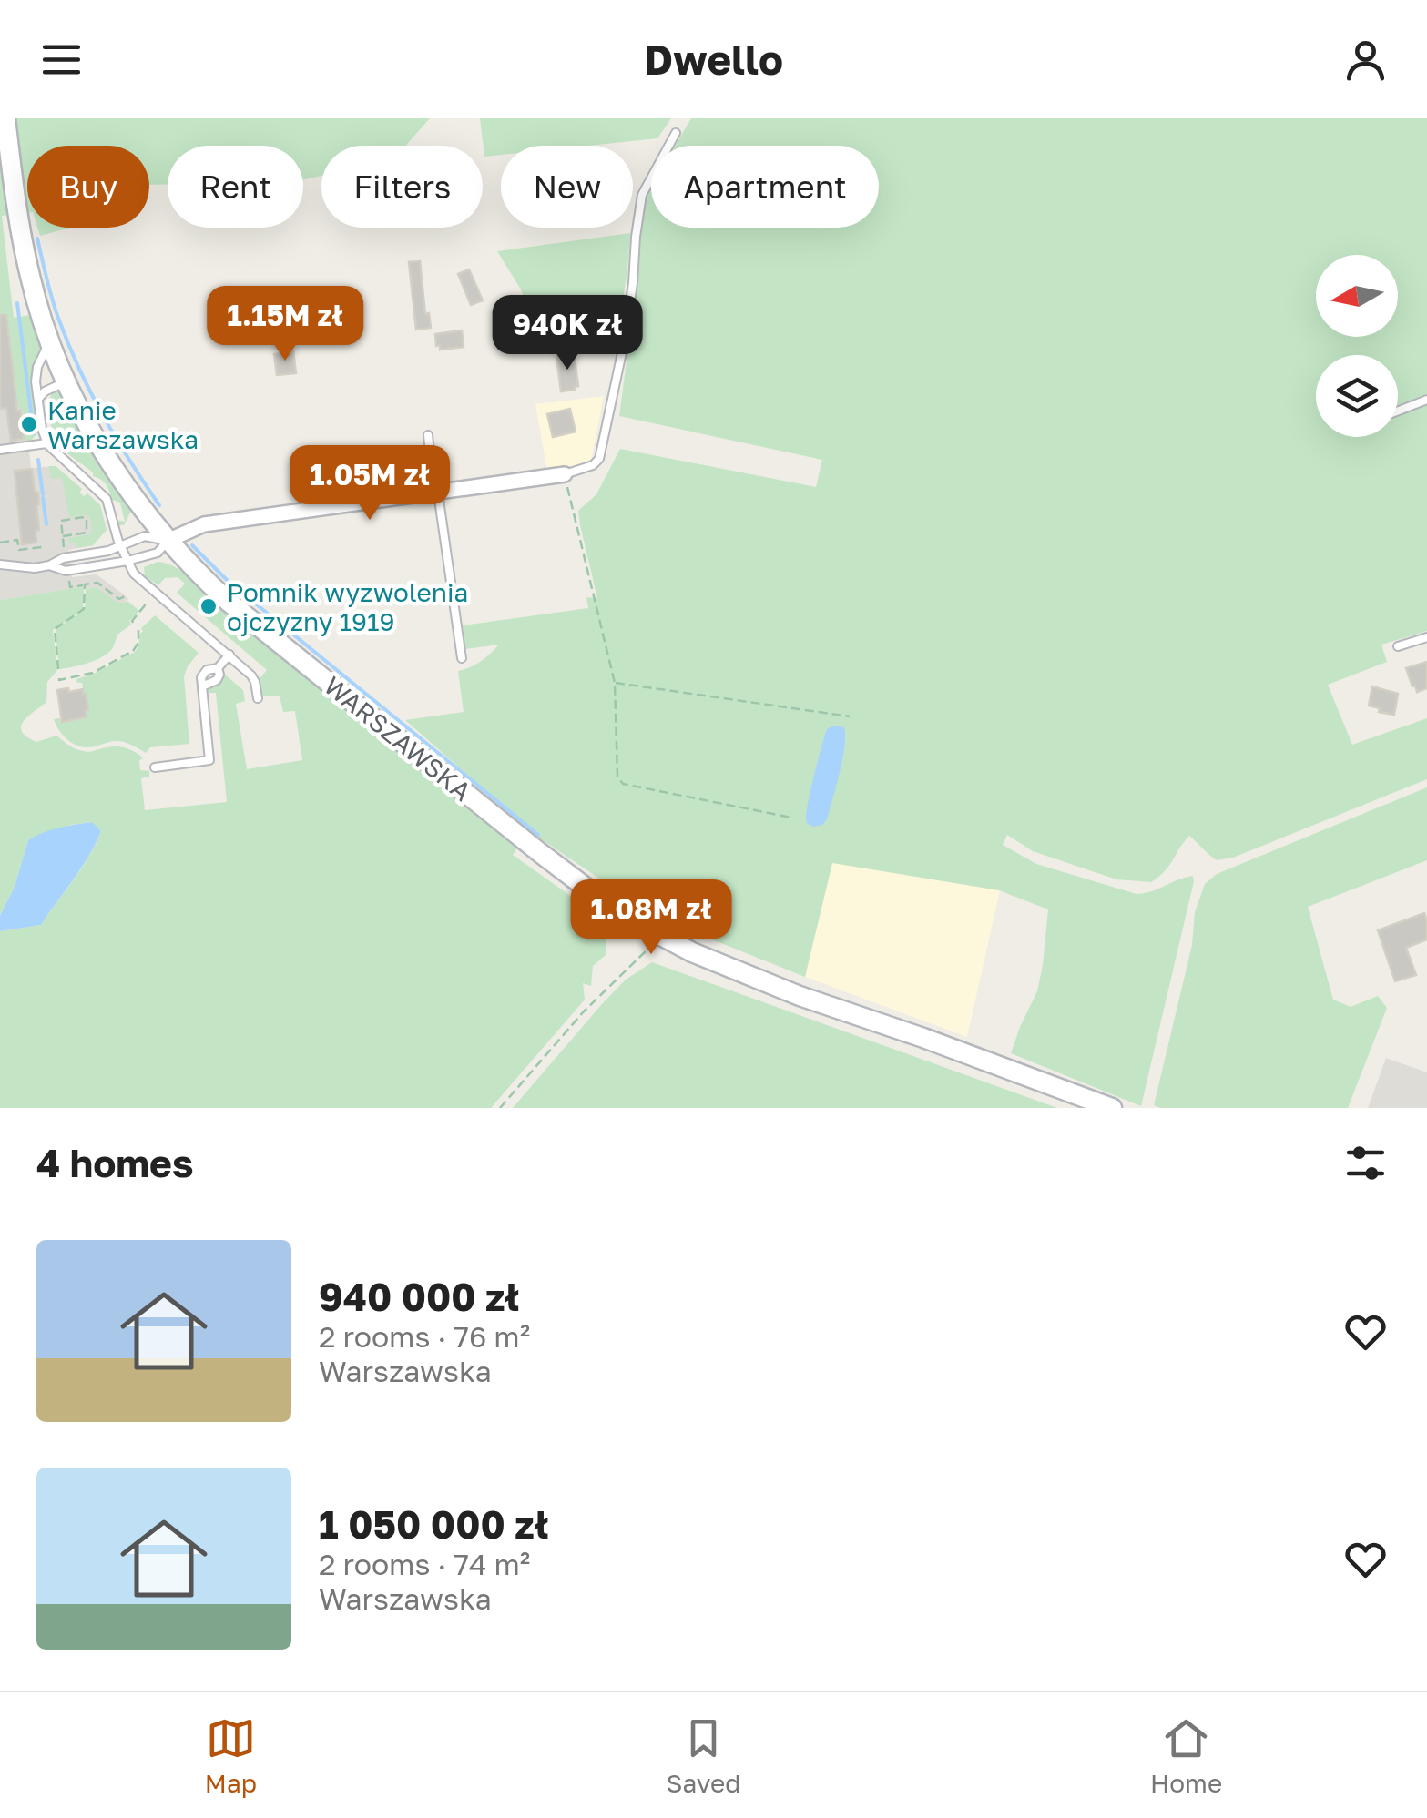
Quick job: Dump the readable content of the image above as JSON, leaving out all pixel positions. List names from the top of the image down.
{
  "streets": {
    "main road": ["WARSZAWSKA"]
  },
  "places": ["Kanie Warszawska", "Pomnik wyzwolenia ojczyzny 1919"],
  "north": "left",
  "page": {
    "header": "Dwello",
    "chip": [
      "Buy",
      "Rent",
      "Filters",
      "New",
      "Apartment"
    ],
    "price": [
      "1.15M zł",
      "940K zł",
      "1.05M zł",
      "1.08M zł"
    ],
    "heading": "4 homes",
    "list": [
      {
        "name": "940 000 zł",
        "note": "2 rooms · 76 m² · Warszawska"
      },
      {
        "name": "1 050 000 zł",
        "note": "2 rooms · 74 m² · Warszawska"
      }
    ],
    "tabs": ["Map", "Saved", "Home"]
  }
}
